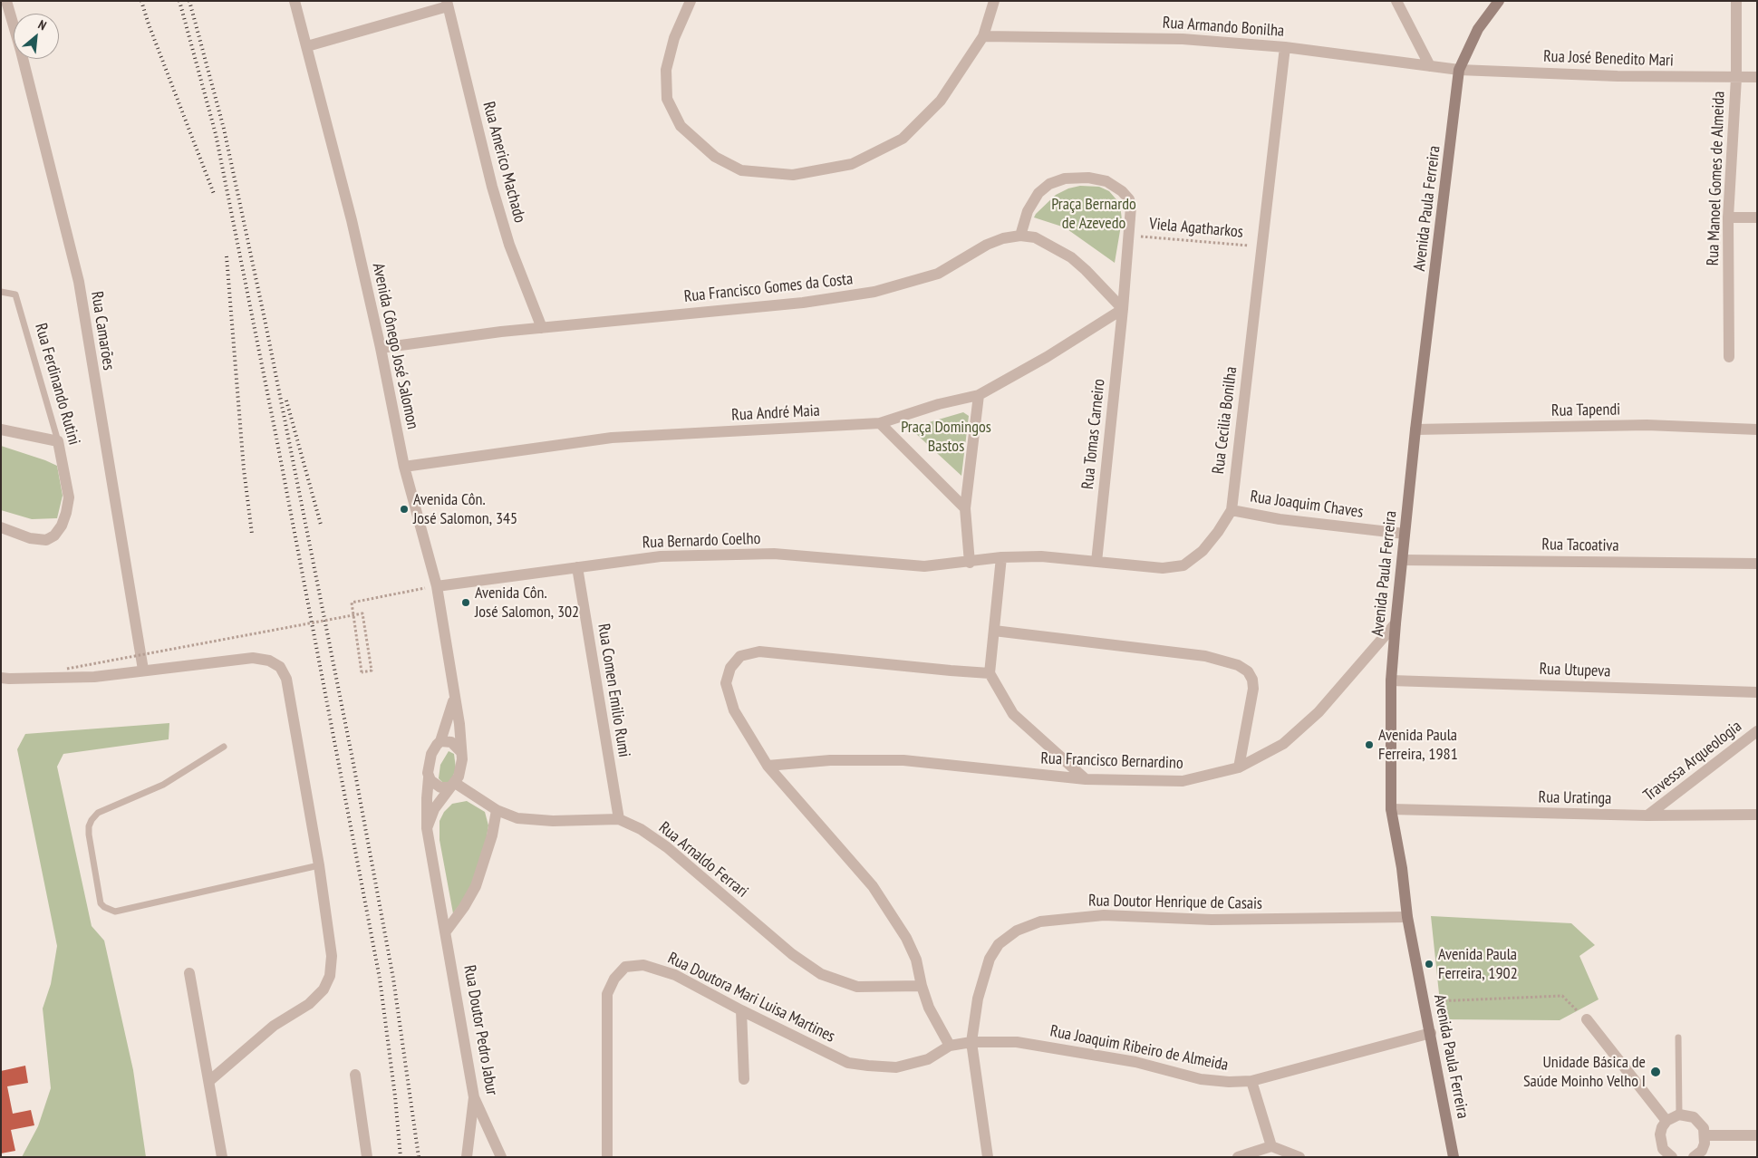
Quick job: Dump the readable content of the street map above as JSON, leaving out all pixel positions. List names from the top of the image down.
{
  "streets": {
    "main road": ["Avenida Paula Ferreira"],
    "street": [
      "Rua Armando Bonilha",
      "Rua José Benedito Mari",
      "Rua Americo Machado",
      "Rua Manoel Gomes de Almeida",
      "Rua Francisco Gomes da Costa",
      "Rua Camarões",
      "Avenida Cônego José Salomon",
      "Rua Ferdinando Rutini",
      "Rua Tapendi",
      "Rua André Maia",
      "Rua Cecilia Bonilha",
      "Rua Tomas Carneiro",
      "Rua Joaquim Chaves",
      "Rua Bernardo Coelho",
      "Rua Tacoativa",
      "Rua Utupeva",
      "Rua Comen Emilio Rumi",
      "Rua Francisco Bernardino",
      "Travessa Arqueologia",
      "Rua Uratinga",
      "Rua Arnaldo Ferrari",
      "Rua Doutor Henrique de Casais",
      "Rua Doutora Mari Luisa Martines",
      "Rua Doutor Pedro Jabur",
      "Rua Joaquim Ribeiro de Almeida"
    ],
    "path": ["Viela Agatharkos"]
  },
  "crossings": [
    ["Rua Armando Bonilha", "Rua José Benedito Mari"],
    ["Rua Armando Bonilha", "Avenida Paula Ferreira"],
    ["Rua Armando Bonilha", "Rua Cecilia Bonilha"],
    ["Rua José Benedito Mari", "Rua Manoel Gomes de Almeida"],
    ["Rua José Benedito Mari", "Avenida Paula Ferreira"],
    ["Rua Americo Machado", "Rua Francisco Gomes da Costa"],
    ["Avenida Paula Ferreira", "Rua Tapendi"],
    ["Avenida Paula Ferreira", "Rua Joaquim Chaves"],
    ["Avenida Paula Ferreira", "Rua Tacoativa"],
    ["Avenida Paula Ferreira", "Rua Utupeva"],
    ["Avenida Paula Ferreira", "Rua Francisco Bernardino"],
    ["Avenida Paula Ferreira", "Rua Uratinga"],
    ["Avenida Paula Ferreira", "Rua Doutor Henrique de Casais"],
    ["Avenida Paula Ferreira", "Rua Joaquim Ribeiro de Almeida"],
    ["Viela Agatharkos", "Rua Cecilia Bonilha"],
    ["Rua Francisco Gomes da Costa", "Avenida Cônego José Salomon"],
    ["Rua Francisco Gomes da Costa", "Rua André Maia"],
    ["Rua Francisco Gomes da Costa", "Rua Tomas Carneiro"],
    ["Avenida Cônego José Salomon", "Rua André Maia"],
    ["Avenida Cônego José Salomon", "Rua Bernardo Coelho"],
    ["Avenida Cônego José Salomon", "Rua Arnaldo Ferrari"],
    ["Avenida Cônego José Salomon", "Rua Doutor Pedro Jabur"],
    ["Rua André Maia", "Rua Tomas Carneiro"],
    ["Rua Cecilia Bonilha", "Rua Tomas Carneiro"],
    ["Rua Cecilia Bonilha", "Rua Joaquim Chaves"],
    ["Rua Cecilia Bonilha", "Rua Bernardo Coelho"],
    ["Rua Bernardo Coelho", "Rua Comen Emilio Rumi"],
    ["Rua Comen Emilio Rumi", "Rua Arnaldo Ferrari"],
    ["Travessa Arqueologia", "Rua Uratinga"],
    ["Rua Arnaldo Ferrari", "Rua Doutor Pedro Jabur"],
    ["Rua Doutor Henrique de Casais", "Rua Doutora Mari Luisa Martines"],
    ["Rua Doutor Henrique de Casais", "Rua Joaquim Ribeiro de Almeida"],
    ["Rua Doutora Mari Luisa Martines", "Rua Joaquim Ribeiro de Almeida"]
  ],
  "parks": ["Praça Bernardo de Azevedo", "Praça Domingos Bastos"],
  "places": [
    "Avenida Côn. José Salomon, 345",
    "Avenida Côn. José Salomon, 302",
    "Avenida Paula Ferreira, 1981",
    "Avenida Paula Ferreira, 1902",
    "Unidade Básica de Saúde Moinho Velho I"
  ],
  "north": "top right"
}
